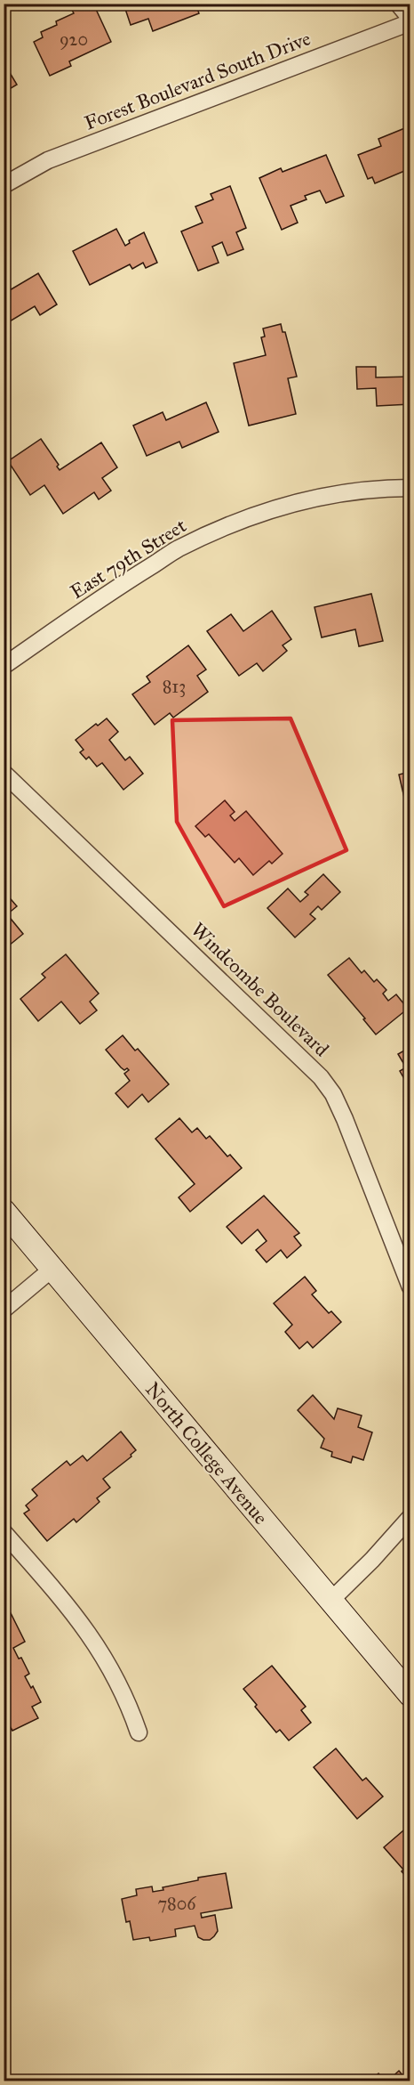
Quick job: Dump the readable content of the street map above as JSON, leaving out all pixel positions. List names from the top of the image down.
{
  "streets": {
    "main road": ["North College Avenue"],
    "street": ["Forest Boulevard South Drive", "East 79th Street", "Windcombe Boulevard"]
  },
  "house_numbers": ["920", "813", "7806"]
}
